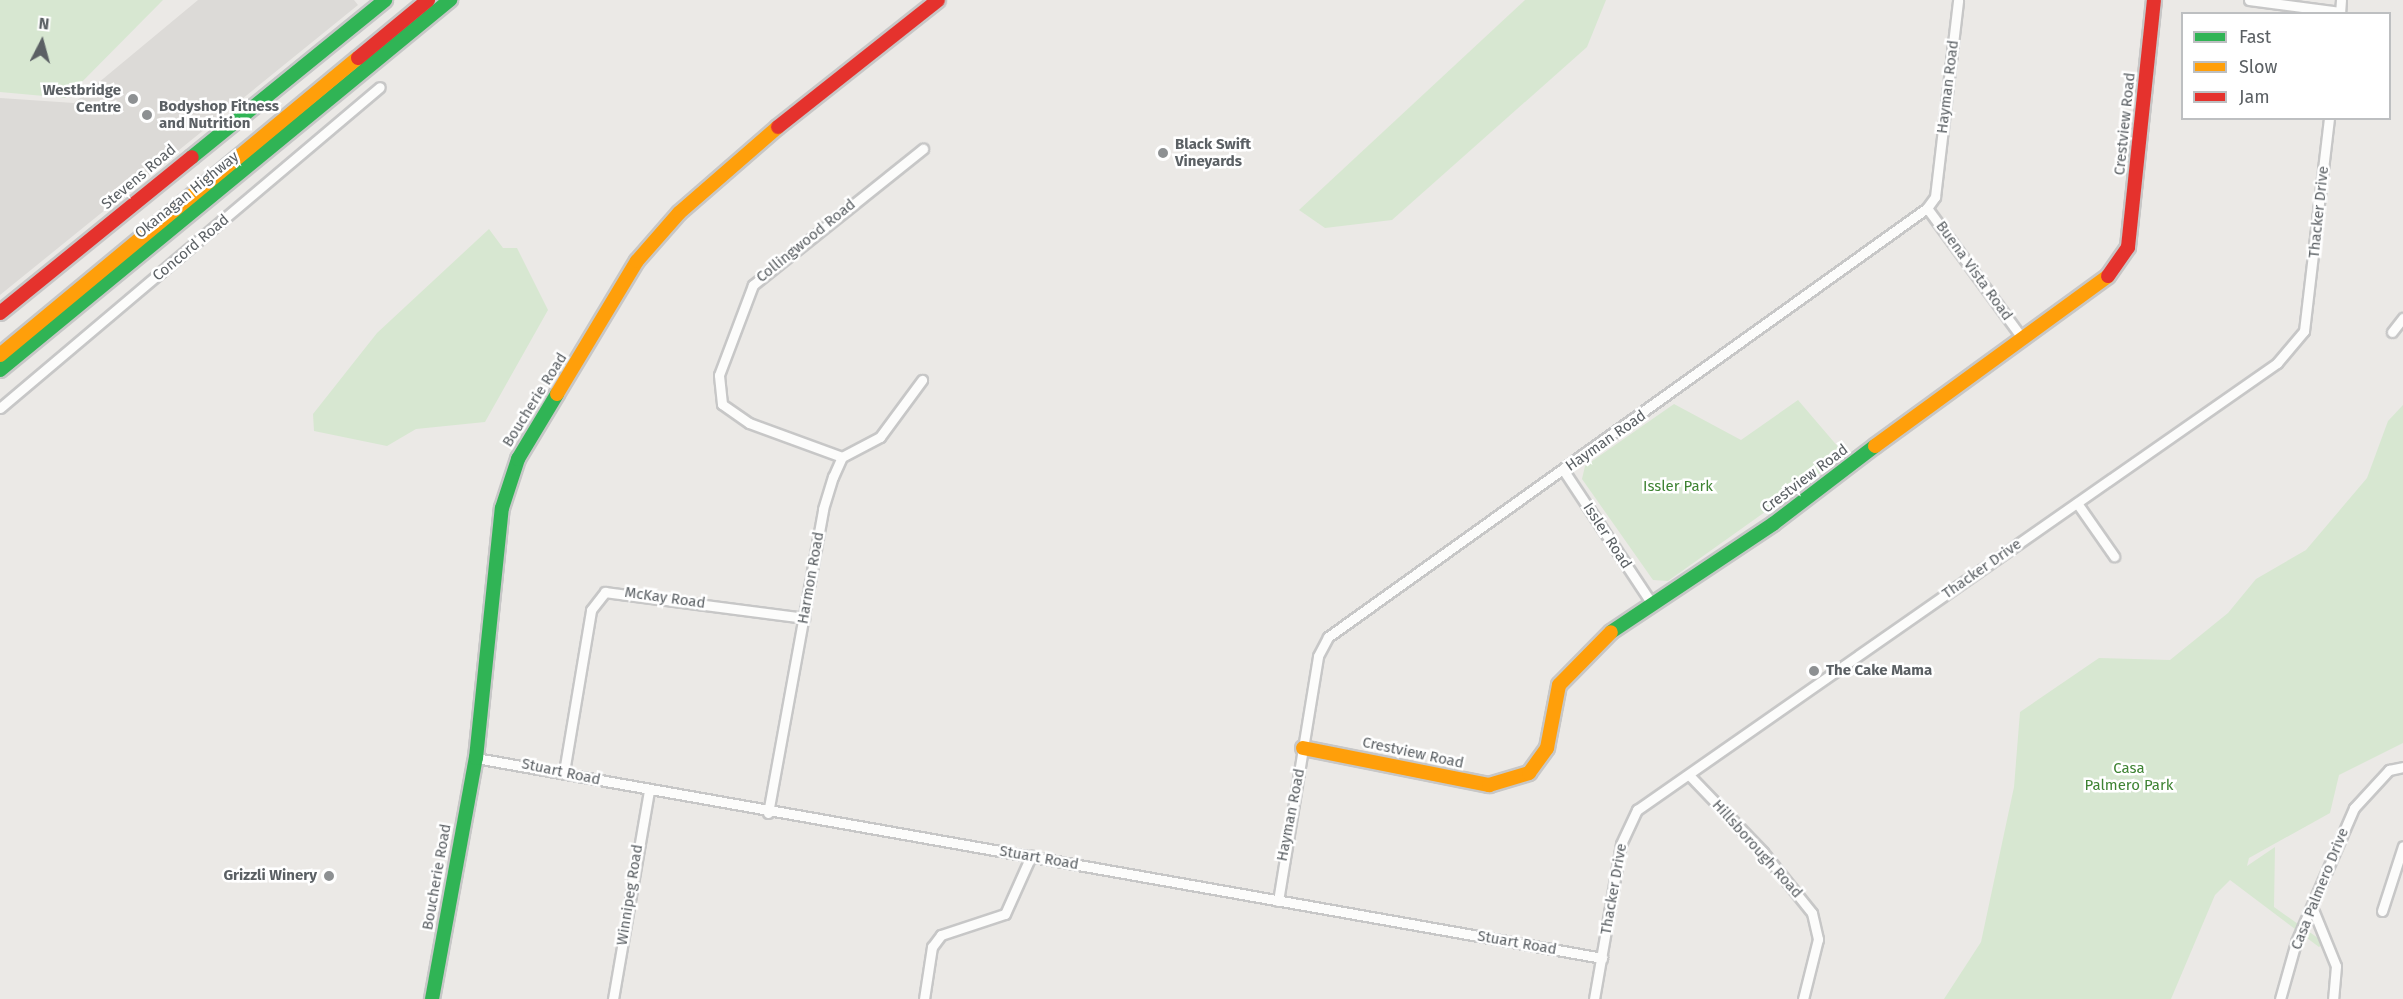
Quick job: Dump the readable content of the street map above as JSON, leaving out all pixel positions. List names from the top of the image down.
{
  "streets": {
    "main road": [
      "Crestview Road",
      "Stevens Road",
      "Okanagan Highway",
      "Boucherie Road"
    ],
    "street": [
      "Hayman Road",
      "Thacker Drive",
      "Collingwood Road",
      "Concord Road",
      "Buena Vista Road",
      "Issler Road",
      "Harmon Road",
      "McKay Road",
      "Stuart Road",
      "Hillsborough Road",
      "Casa Palmero Drive",
      "Winnipeg Road"
    ]
  },
  "crossings": [
    ["Hayman Road", "Crestview Road"],
    ["Hayman Road", "Buena Vista Road"],
    ["Hayman Road", "Issler Road"],
    ["Hayman Road", "Stuart Road"],
    ["Crestview Road", "Buena Vista Road"],
    ["Crestview Road", "Issler Road"],
    ["Thacker Drive", "Stuart Road"],
    ["Thacker Drive", "Hillsborough Road"],
    ["Collingwood Road", "Harmon Road"],
    ["Boucherie Road", "Stuart Road"],
    ["Harmon Road", "McKay Road"],
    ["Harmon Road", "Stuart Road"],
    ["McKay Road", "Stuart Road"],
    ["Stuart Road", "Winnipeg Road"]
  ],
  "parks": ["Issler Park", "Casa Palmero Park"],
  "places": [
    "Westbridge Centre",
    "Bodyshop Fitness and Nutrition",
    "Black Swift Vineyards",
    "The Cake Mama",
    "Grizzli Winery"
  ],
  "legend": ["Fast", "Slow", "Jam"],
  "north": "top"
}
